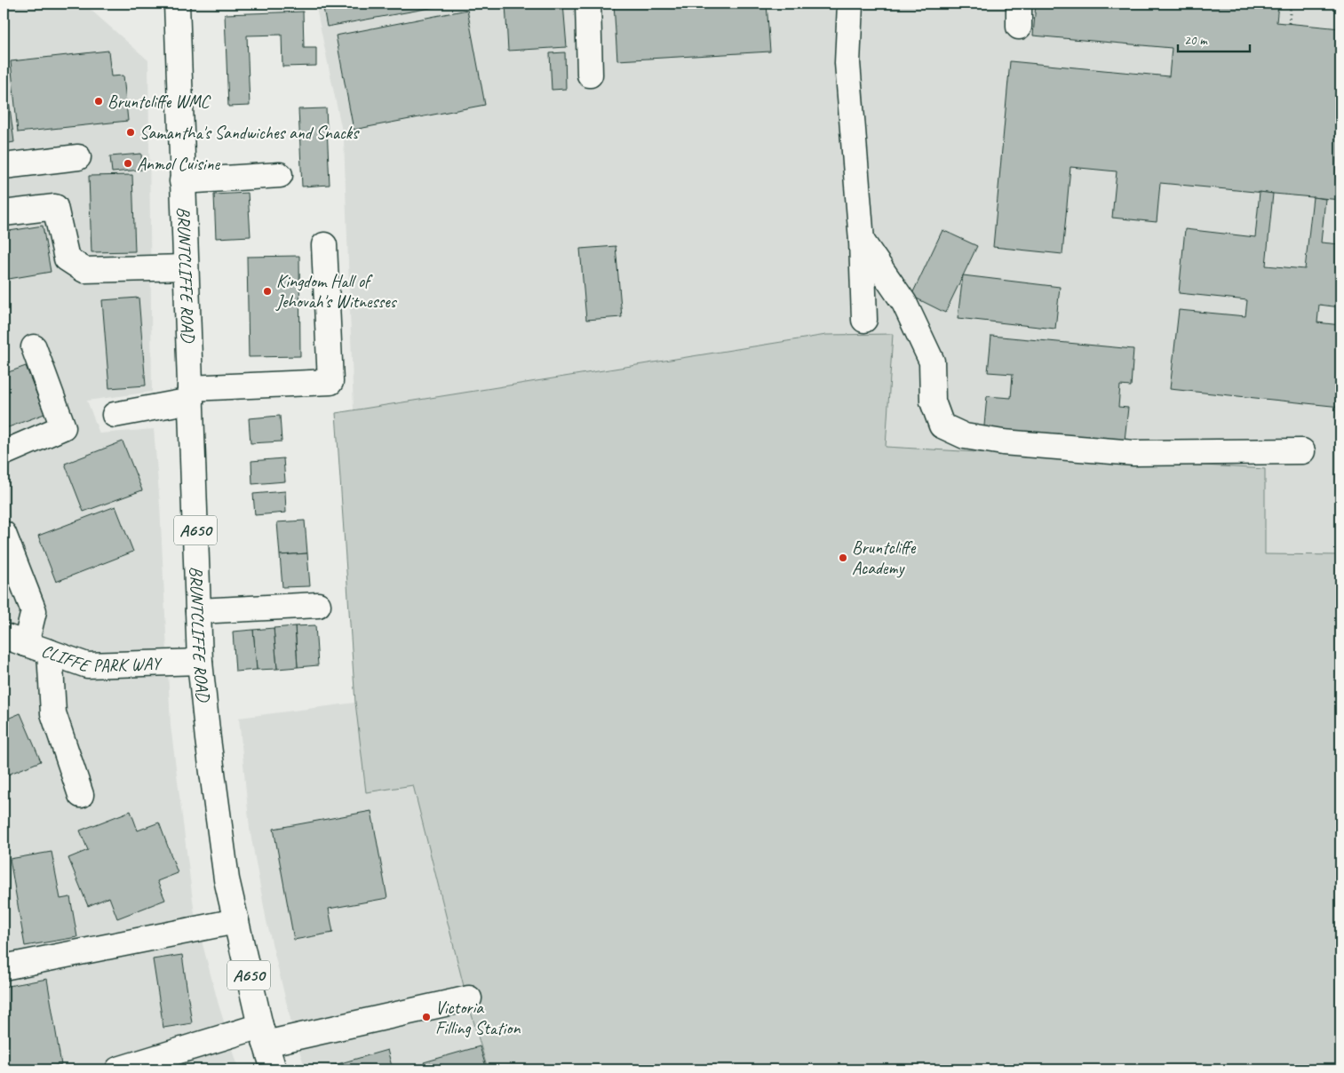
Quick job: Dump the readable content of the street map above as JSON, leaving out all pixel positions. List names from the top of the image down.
{
  "streets": {
    "main road": ["BRUNTCLIFFE ROAD", "A650", "CLIFFE PARK WAY"]
  },
  "crossings": [
    ["BRUNTCLIFFE ROAD", "CLIFFE PARK WAY"]
  ],
  "places": [
    "Bruntcliffe WMC",
    "Samantha's Sandwiches and Snacks",
    "Anmol Cuisine",
    "Kingdom Hall of Jehovah's Witnesses",
    "Bruntcliffe Academy",
    "Victoria Filling Station"
  ],
  "scale_bar": "20 m"
}
